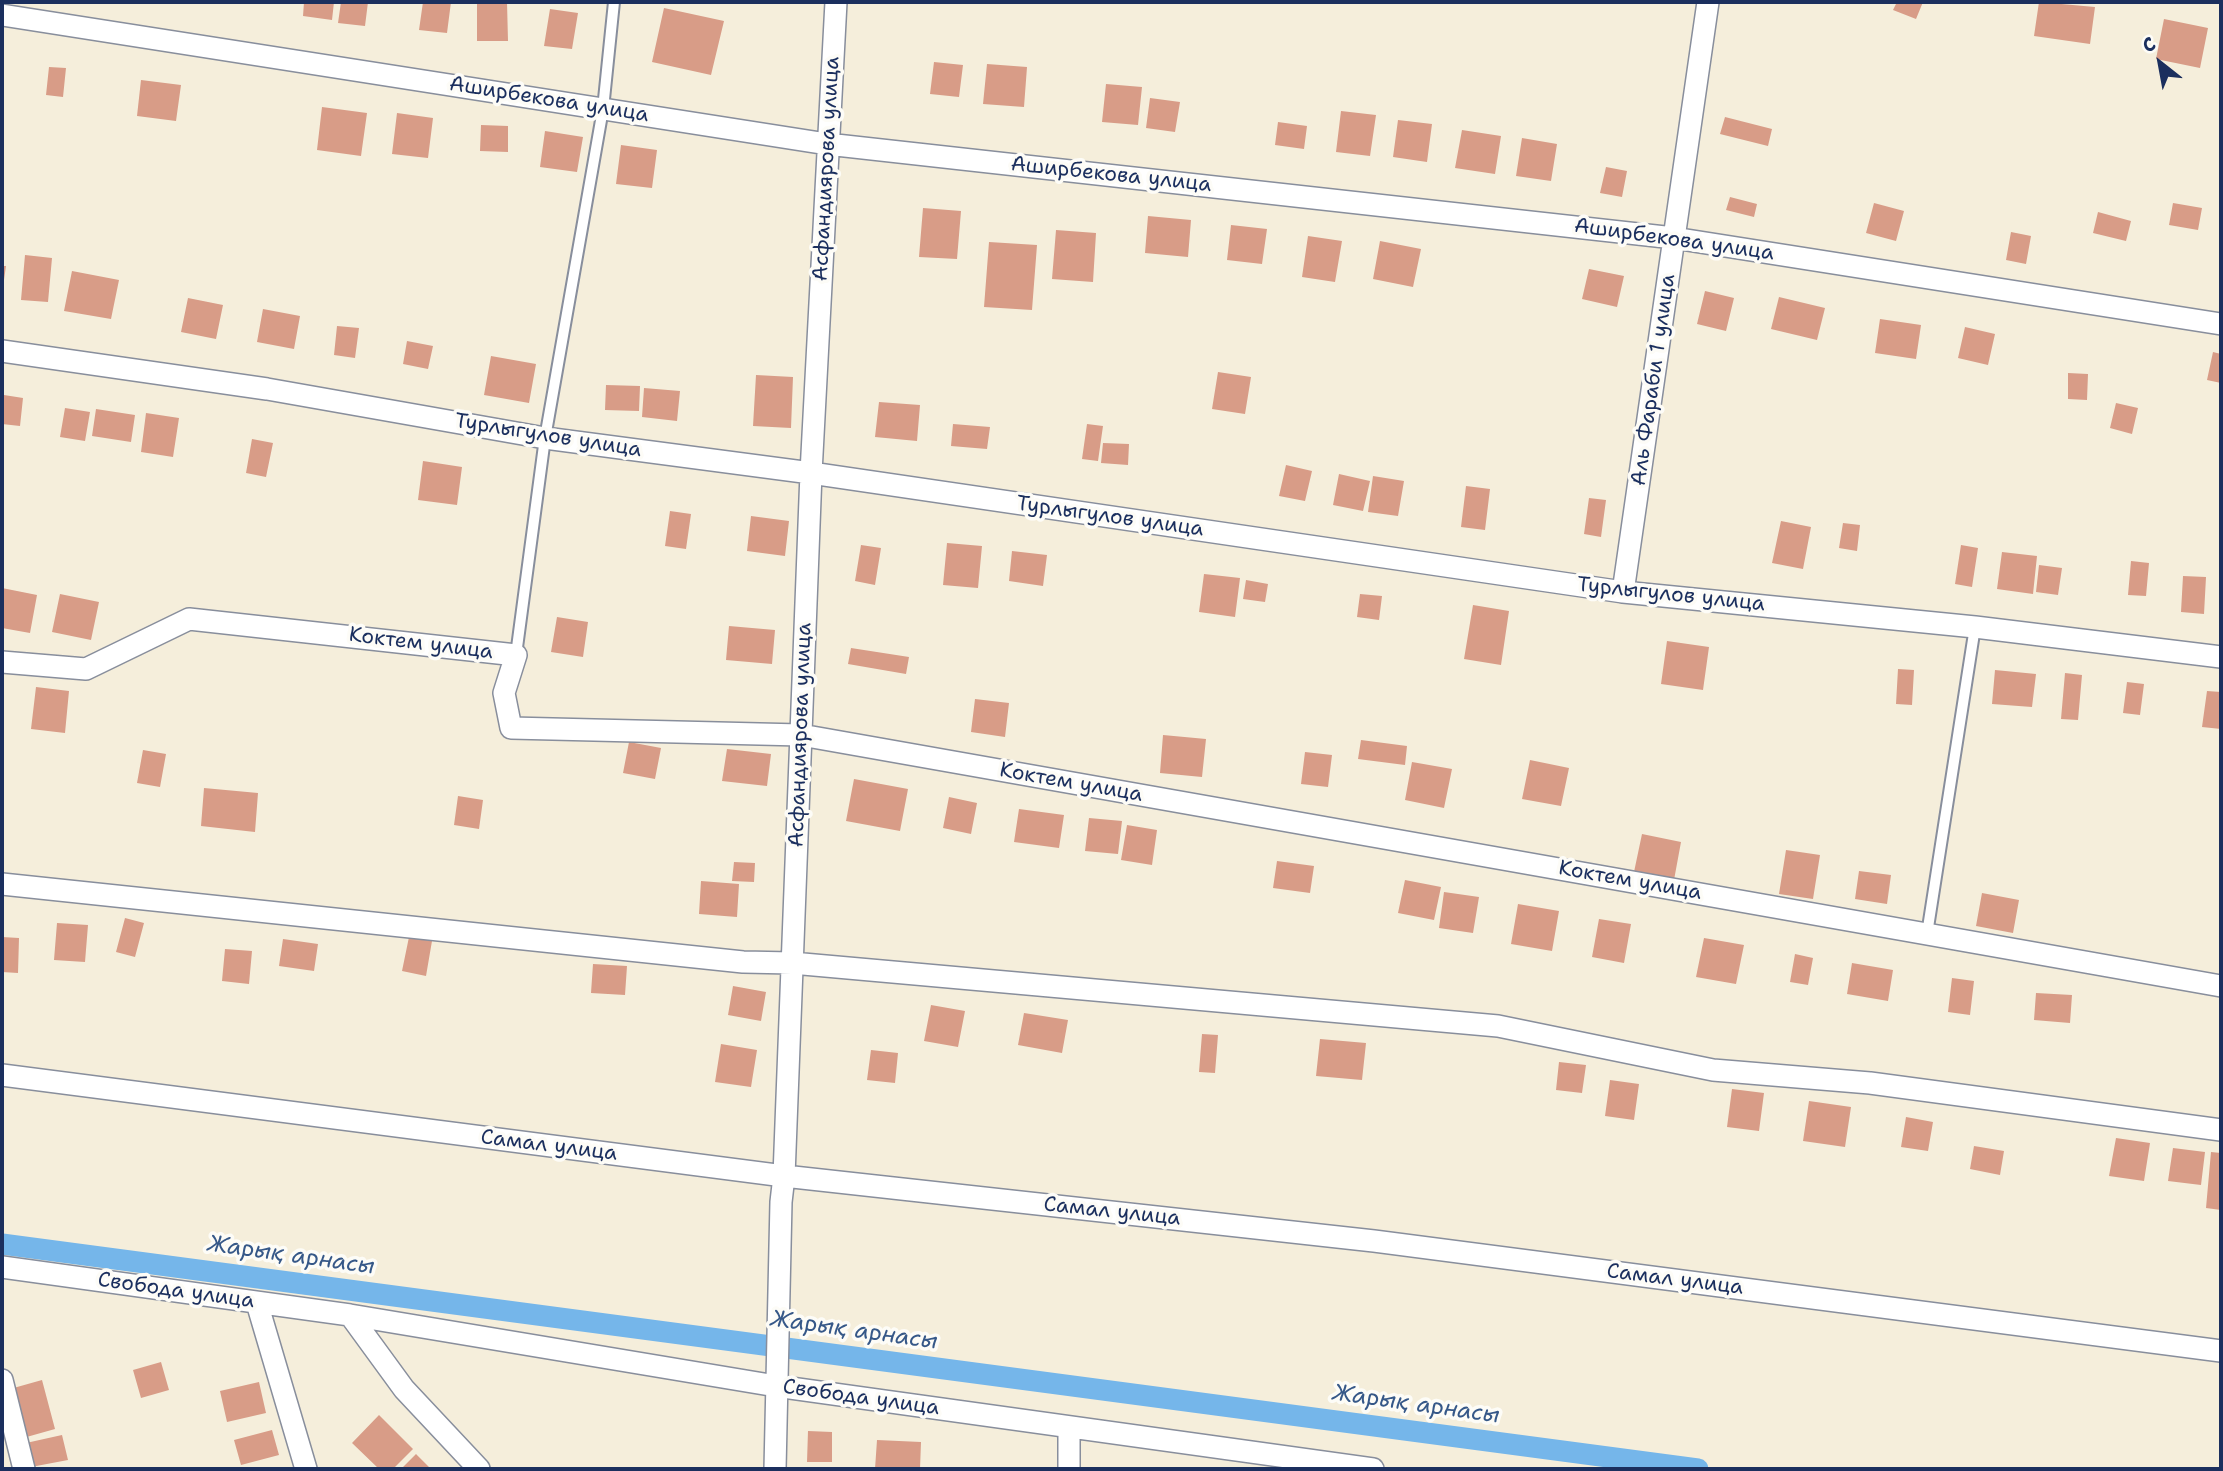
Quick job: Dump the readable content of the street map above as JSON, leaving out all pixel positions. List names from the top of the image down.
{
  "streets": {
    "street": [
      "Аширбекова улица",
      "Асфандиярова улица",
      "Аль Фараби 1 улица",
      "Турлыгулов улица",
      "Коктем улица",
      "Самал улица",
      "Свобода улица"
    ]
  },
  "crossings": [
    ["Аширбекова улица", "Асфандиярова улица"],
    ["Аширбекова улица", "Аль Фараби 1 улица"],
    ["Асфандиярова улица", "Турлыгулов улица"],
    ["Асфандиярова улица", "Коктем улица"],
    ["Асфандиярова улица", "Самал улица"],
    ["Асфандиярова улица", "Свобода улица"],
    ["Аль Фараби 1 улица", "Турлыгулов улица"]
  ],
  "water": ["Жарық арнасы"],
  "north": "top left"
}
